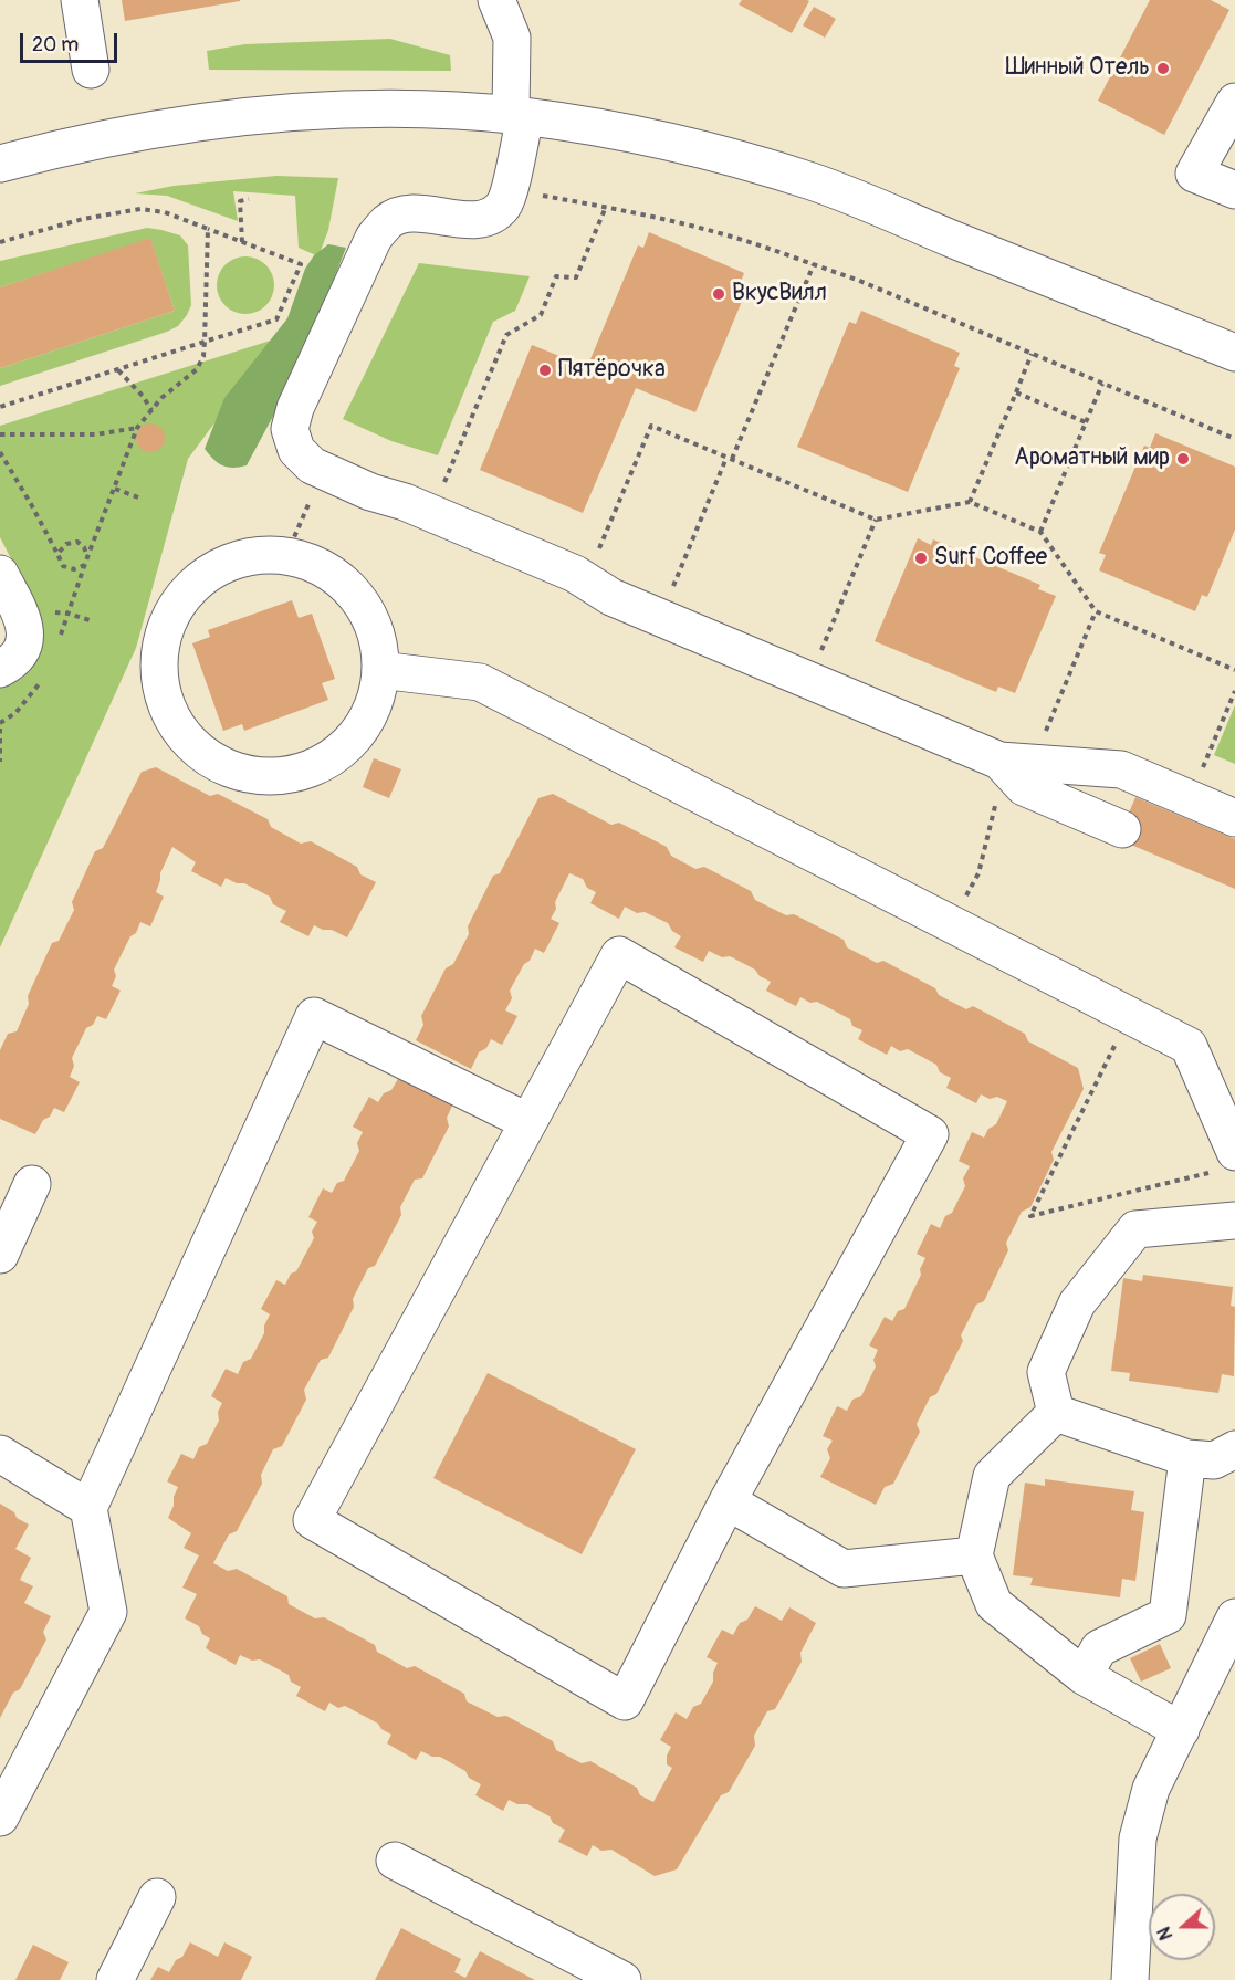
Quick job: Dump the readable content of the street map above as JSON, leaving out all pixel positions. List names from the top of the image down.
{
  "places": [
    "Шинный Отель",
    "ВкусВилл",
    "Пятёрочка",
    "Ароматный мир",
    "Surf Coffee"
  ],
  "scale_bar": "20 m",
  "north": "left"
}
